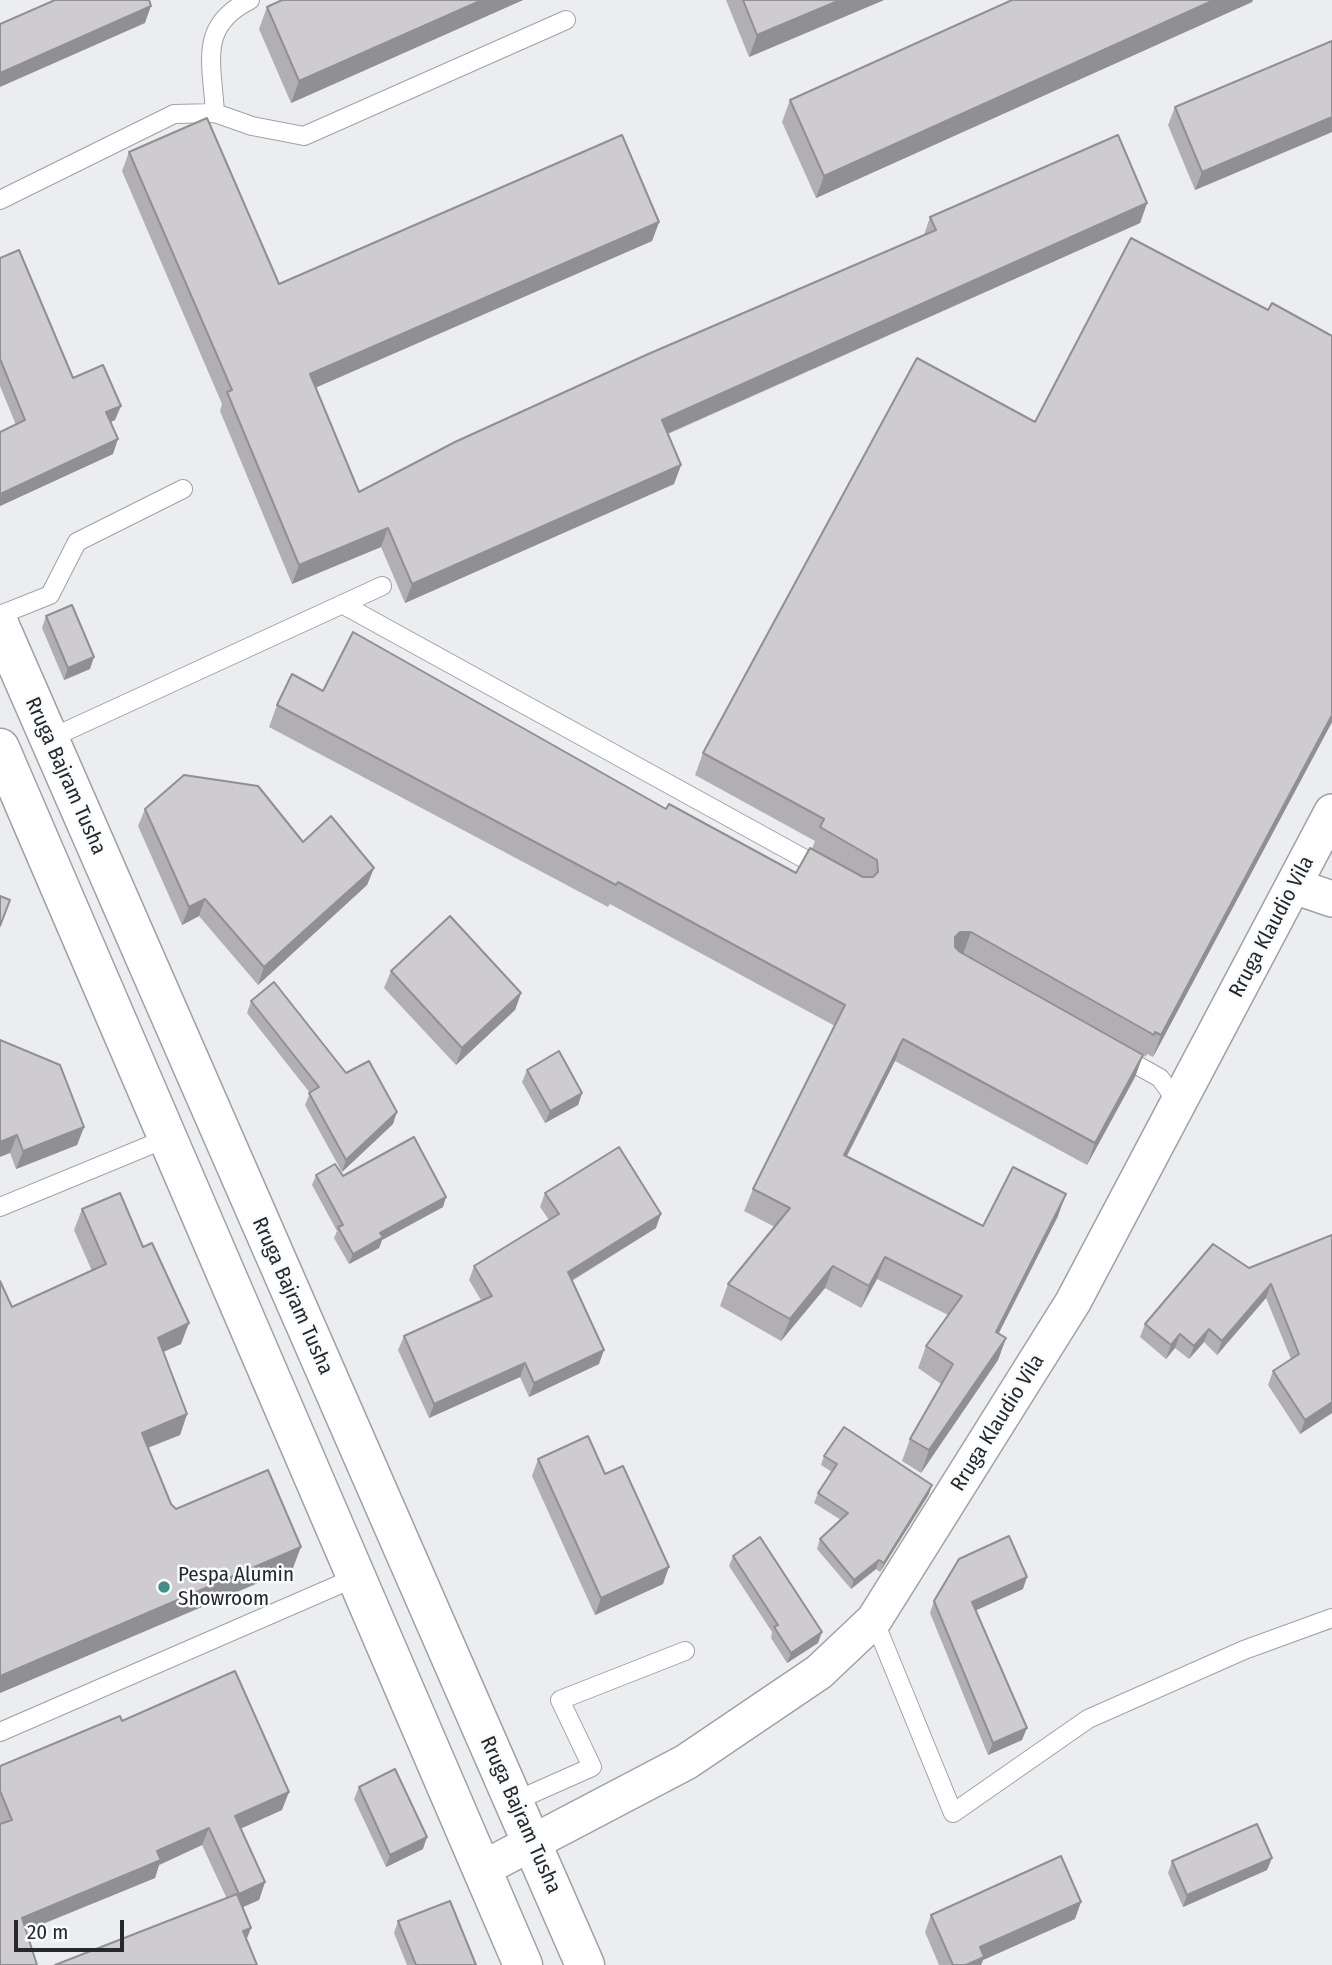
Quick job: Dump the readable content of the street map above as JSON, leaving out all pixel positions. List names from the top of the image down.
{
  "streets": {
    "main road": ["Rruga Bajram Tusha"],
    "street": ["Rruga Klaudio Vila"]
  },
  "crossings": [
    ["Rruga Bajram Tusha", "Rruga Klaudio Vila"]
  ],
  "places": ["Pespa Alumin Showroom"],
  "scale_bar": "20 m"
}
